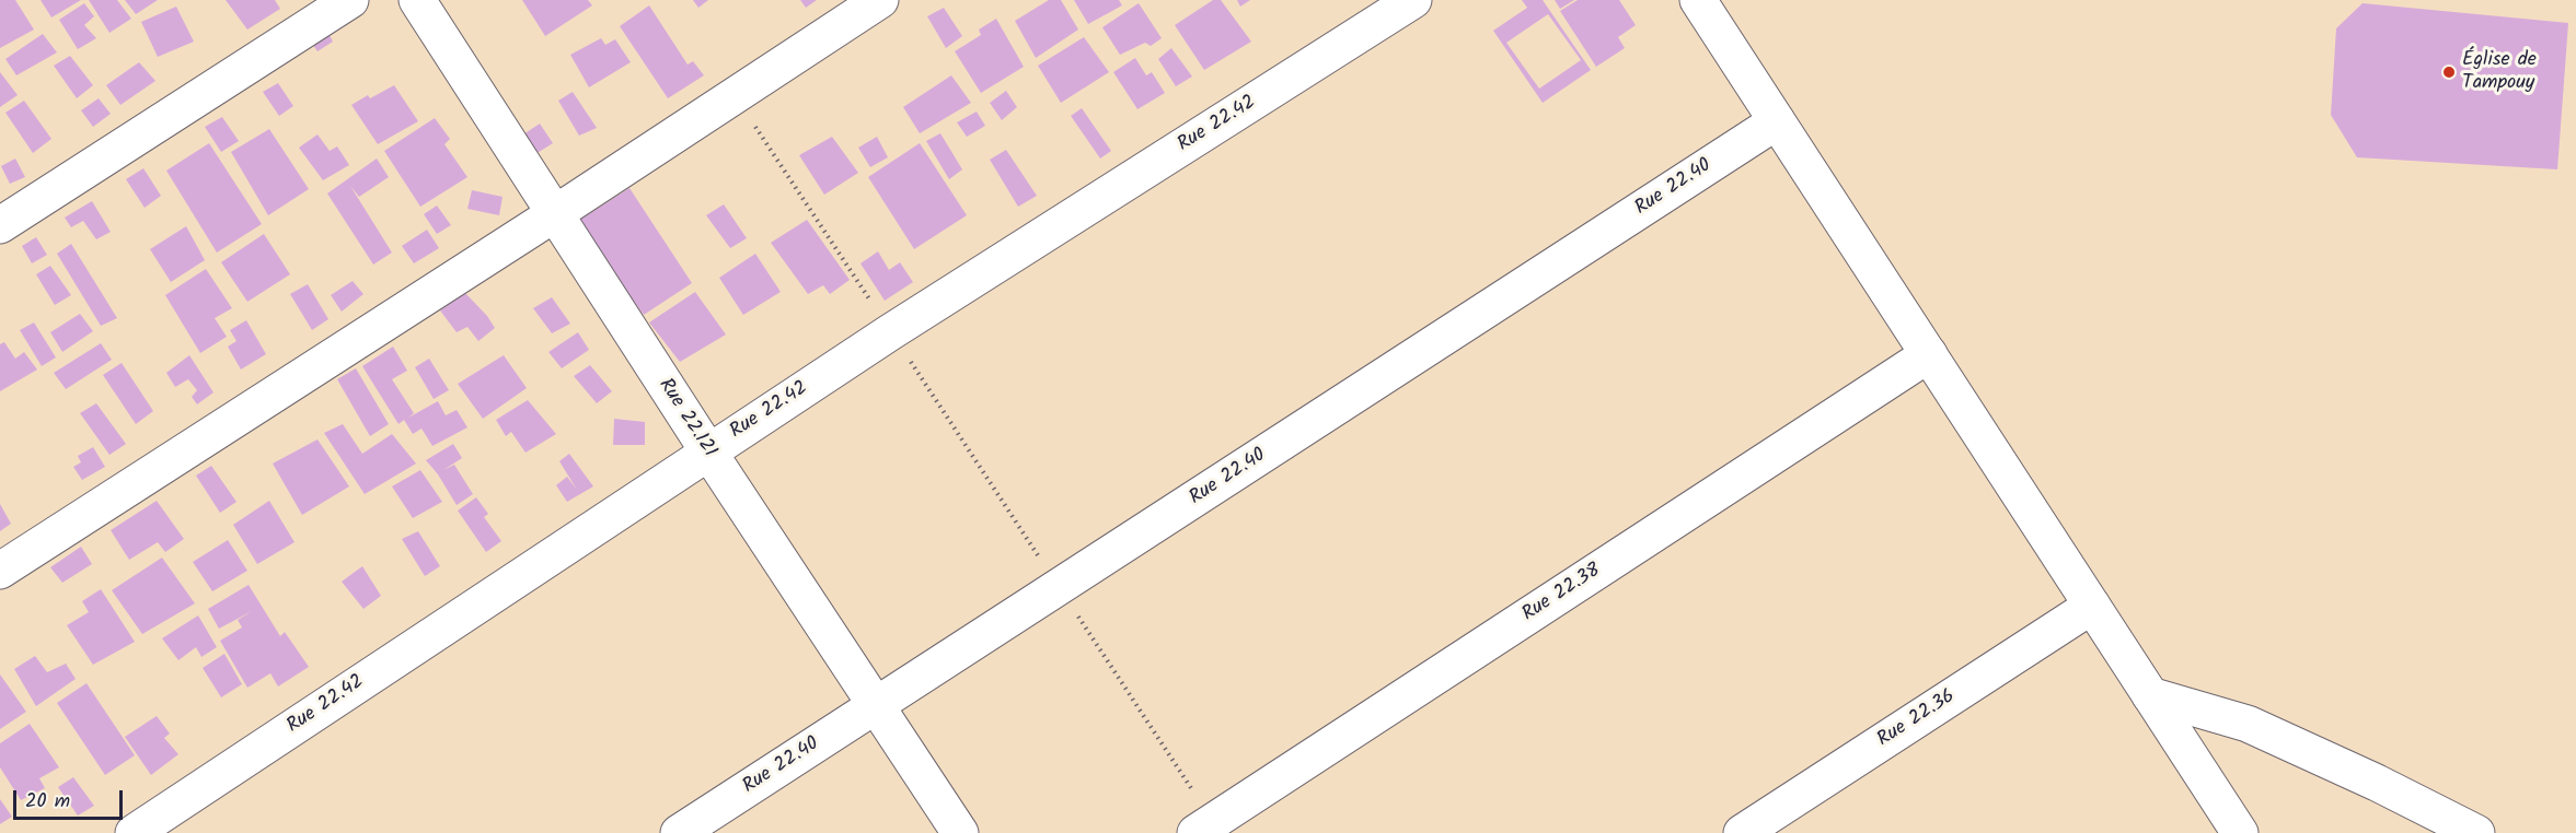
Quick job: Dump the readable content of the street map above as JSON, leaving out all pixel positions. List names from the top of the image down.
{
  "streets": {
    "street": [
      "Rue 22.42",
      "Rue 22.40",
      "Rue 22.121",
      "Rue 22.38",
      "Rue 22.36"
    ]
  },
  "crossings": [
    ["Rue 22.42", "Rue 22.121"],
    ["Rue 22.40", "Rue 22.121"]
  ],
  "places": ["Église de Tampouy"],
  "scale_bar": "20 m"
}
